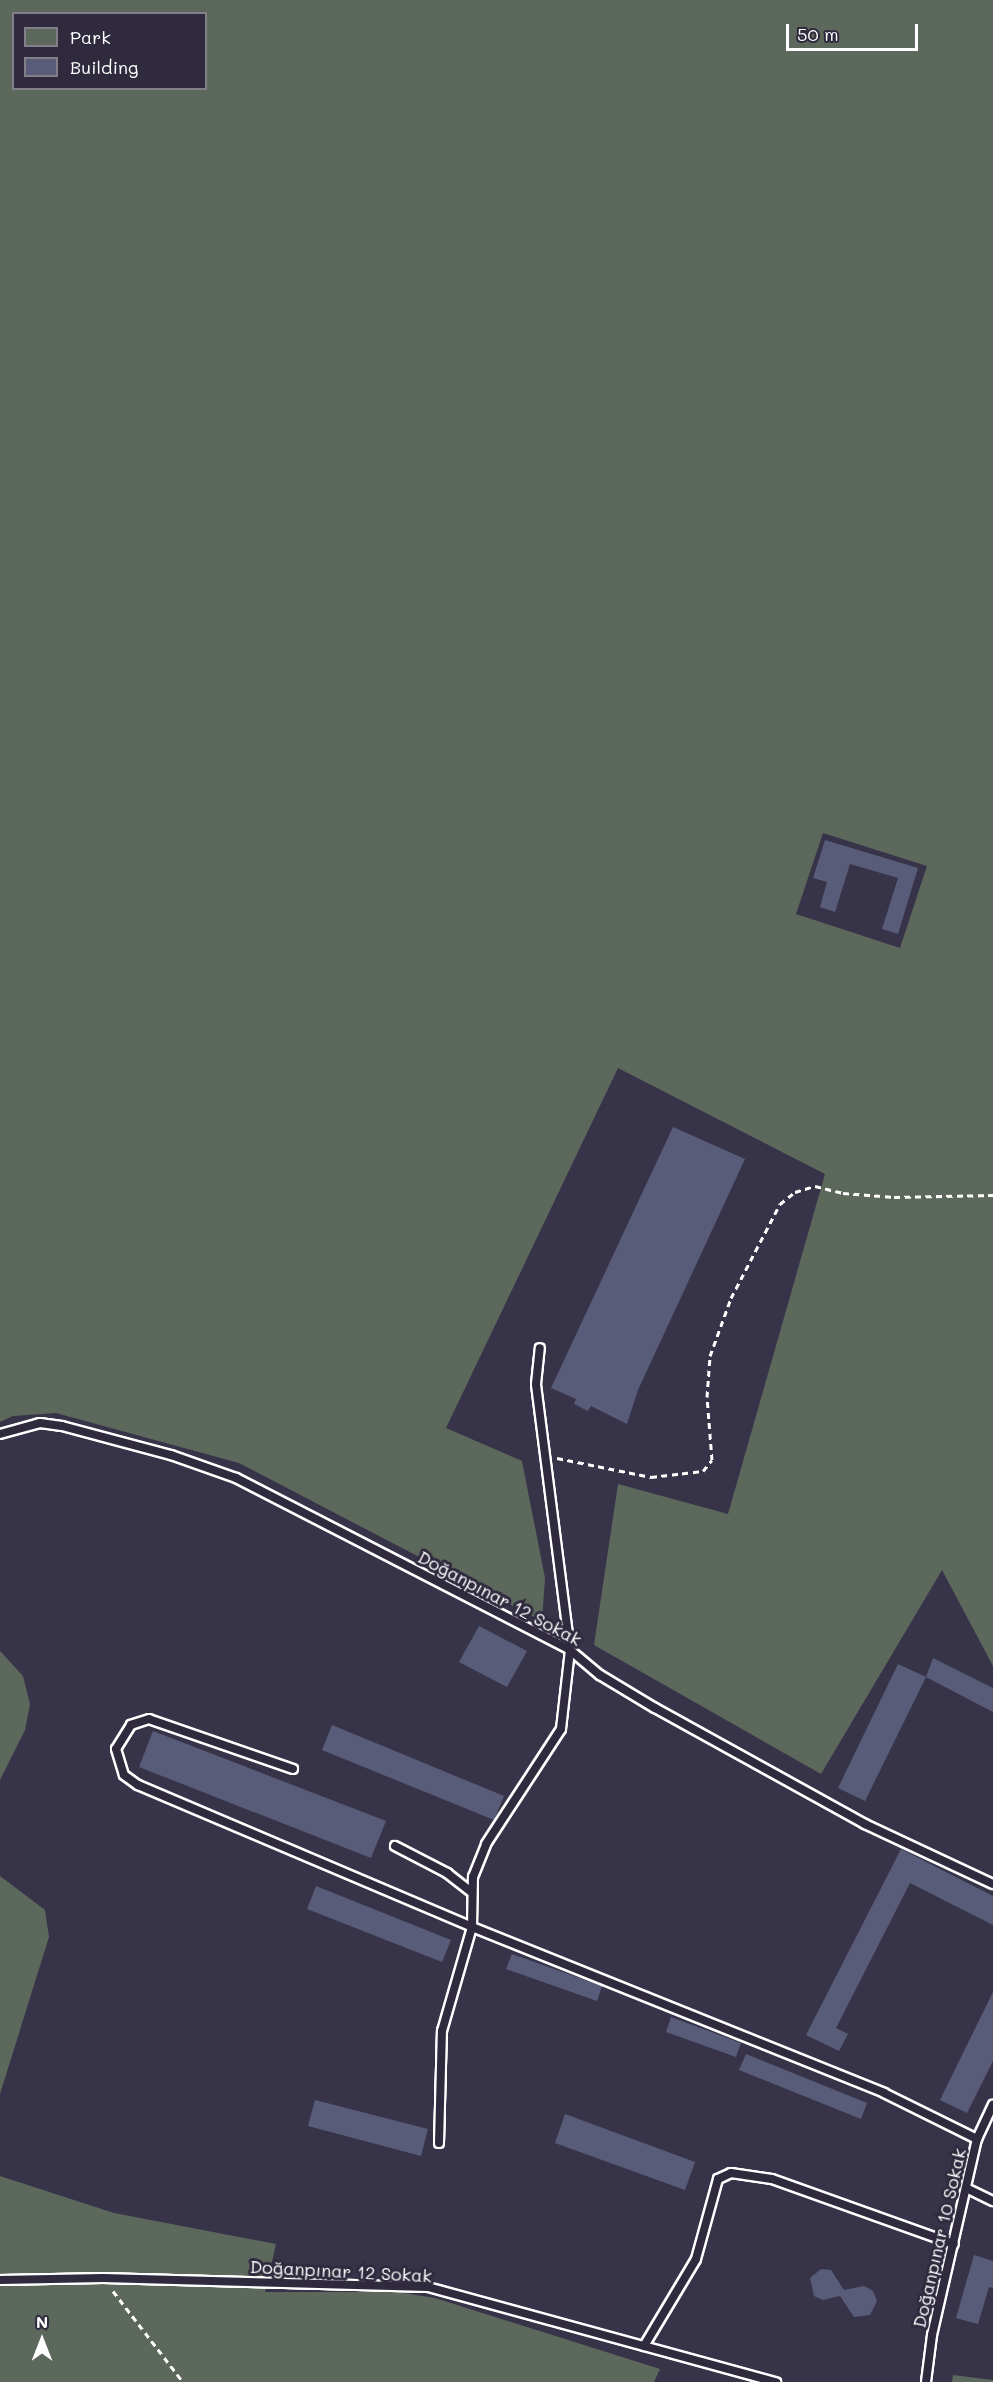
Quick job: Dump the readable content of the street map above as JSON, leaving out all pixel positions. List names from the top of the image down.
{
  "streets": {
    "lane": ["Doğanpınar 12 Sokak", "Doğanpınar 10 Sokak"]
  },
  "legend": ["Park", "Building"],
  "scale_bar": "50 m",
  "north": "top"
}
